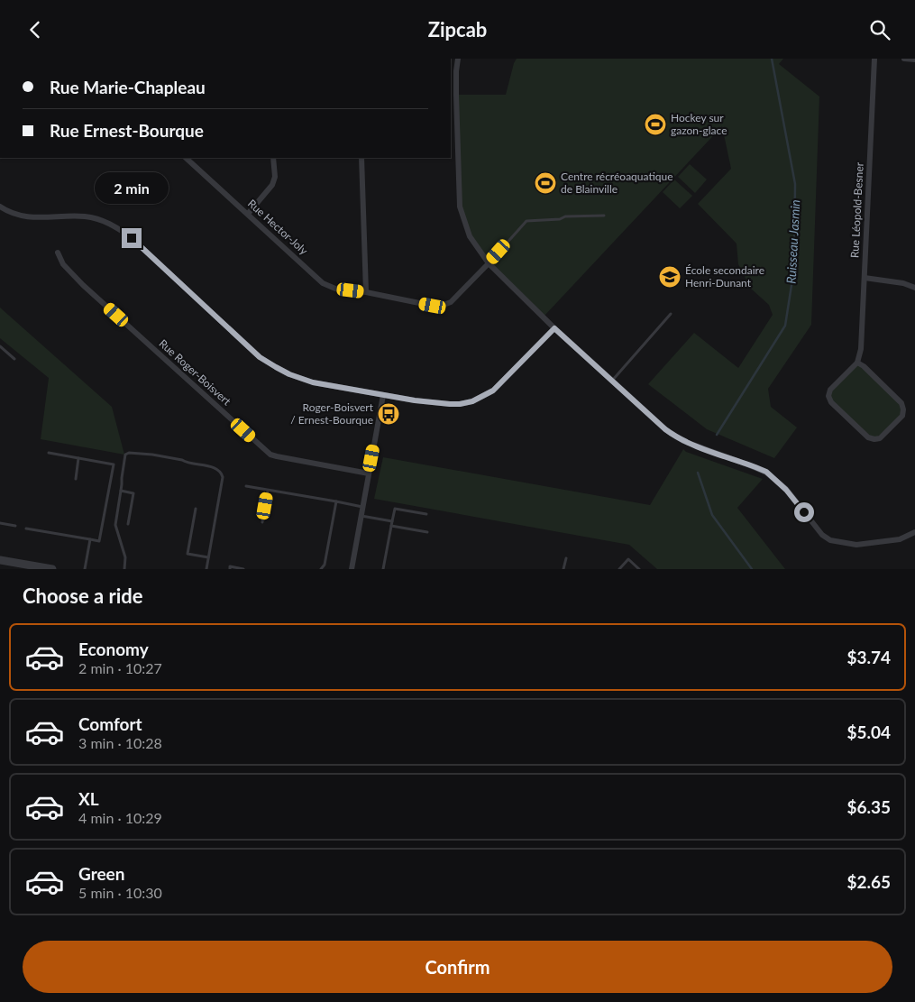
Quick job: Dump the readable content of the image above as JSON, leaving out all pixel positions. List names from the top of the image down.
{
  "streets": {
    "street": ["Rue Léopold-Besner", "Rue Hector-Joly", "Rue Roger-Boisvert"]
  },
  "water": ["Ruisseau Jasmin"],
  "places": {
    "sports": ["Hockey sur gazon-glace", "Centre récréoaquatique de Blainville"],
    "school or university": ["École secondaire Henri-Dunant"],
    "bus stop": ["Roger-Boisvert / Ernest-Bourque"]
  },
  "page": {
    "header": "Zipcab",
    "banner": ["Rue Marie-Chapleau", "Rue Ernest-Bourque"],
    "bubble": "2 min",
    "heading": "Choose a ride",
    "list": [
      {
        "name": "Economy",
        "note": "2 min · 10:27",
        "value": "$3.74"
      },
      {
        "name": "Comfort",
        "note": "3 min · 10:28",
        "value": "$5.04"
      },
      {
        "name": "XL",
        "note": "4 min · 10:29",
        "value": "$6.35"
      },
      {
        "name": "Green",
        "note": "5 min · 10:30",
        "value": "$2.65"
      }
    ],
    "buttons": "Confirm"
  }
}
